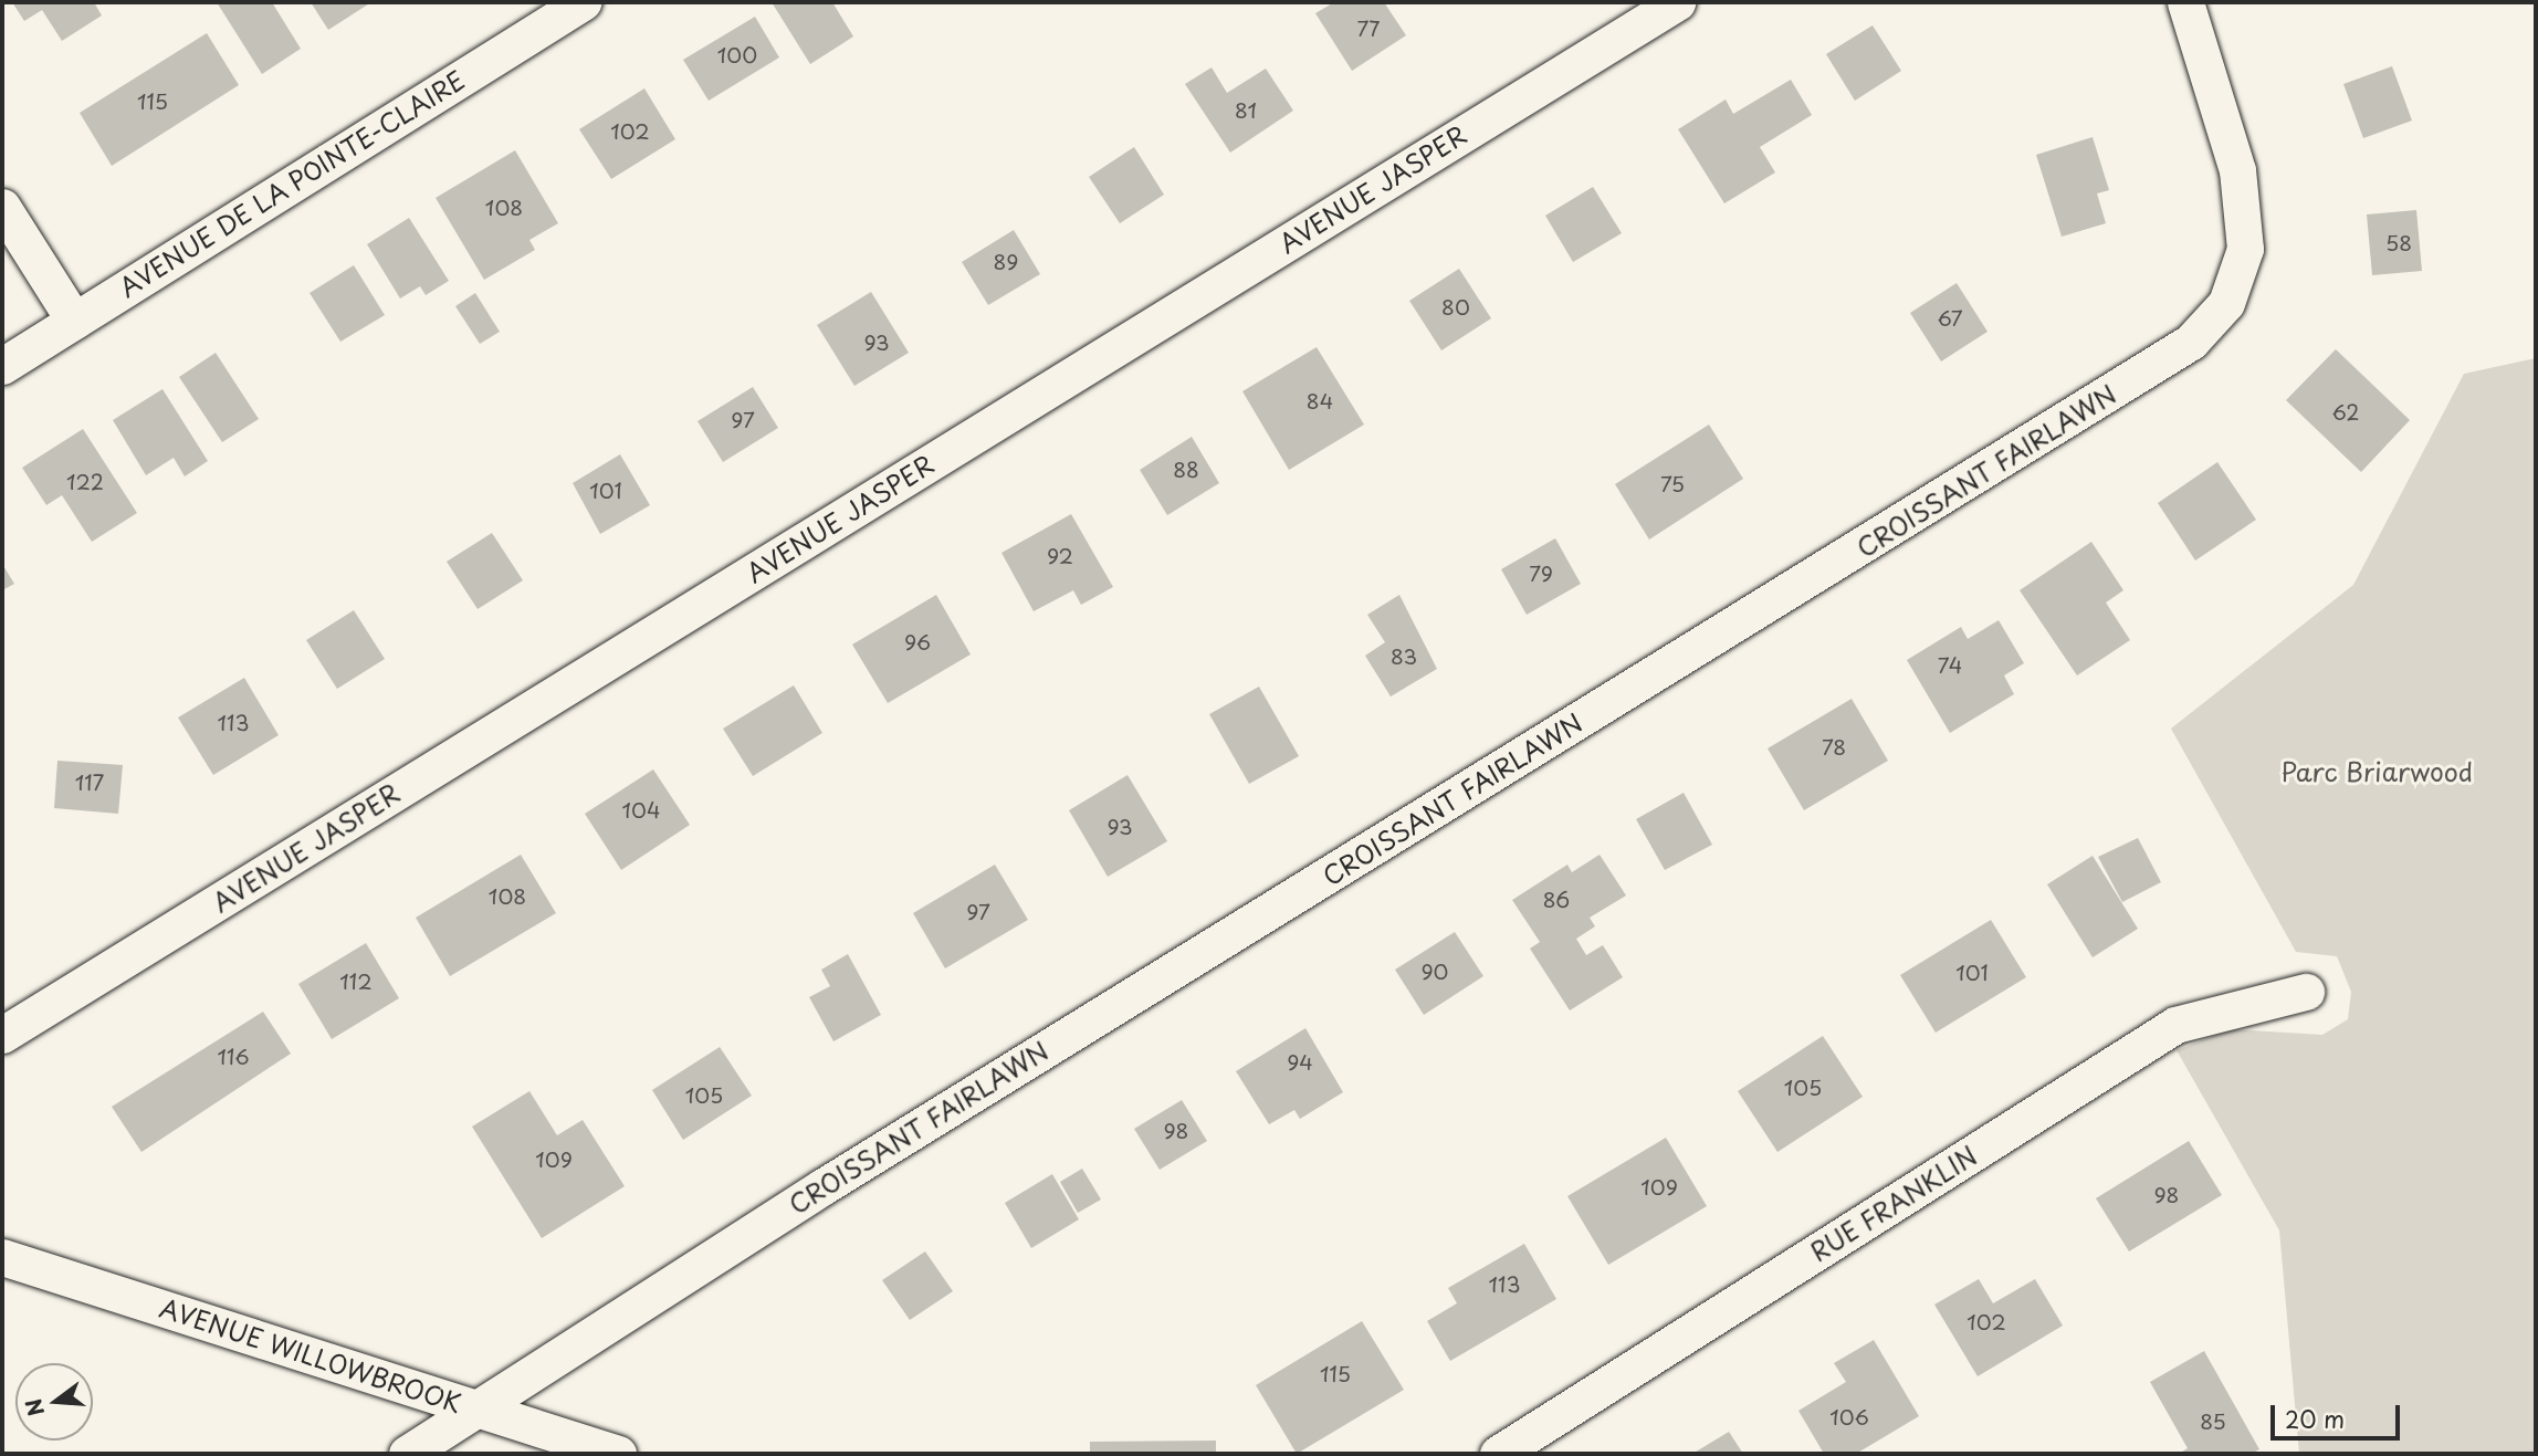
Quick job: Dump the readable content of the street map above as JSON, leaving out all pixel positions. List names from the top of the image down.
{
  "streets": {
    "street": [
      "AVENUE DE LA POINTE-CLAIRE",
      "AVENUE JASPER",
      "CROISSANT FAIRLAWN",
      "RUE FRANKLIN",
      "AVENUE WILLOWBROOK"
    ]
  },
  "crossings": [
    ["CROISSANT FAIRLAWN", "AVENUE WILLOWBROOK"]
  ],
  "parks": ["Parc Briarwood"],
  "house_numbers": [
    "77",
    "100",
    "115",
    "81",
    "102",
    "108",
    "58",
    "89",
    "80",
    "67",
    "93",
    "84",
    "62",
    "97",
    "88",
    "122",
    "75",
    "101",
    "92",
    "79",
    "96",
    "83",
    "74",
    "113",
    "78",
    "117",
    "104",
    "93",
    "108",
    "86",
    "97",
    "90",
    "101",
    "112",
    "116",
    "94",
    "105",
    "105",
    "98",
    "109",
    "109",
    "98",
    "113",
    "102",
    "115",
    "106",
    "85"
  ],
  "scale_bar": "20 m",
  "north": "left"
}
